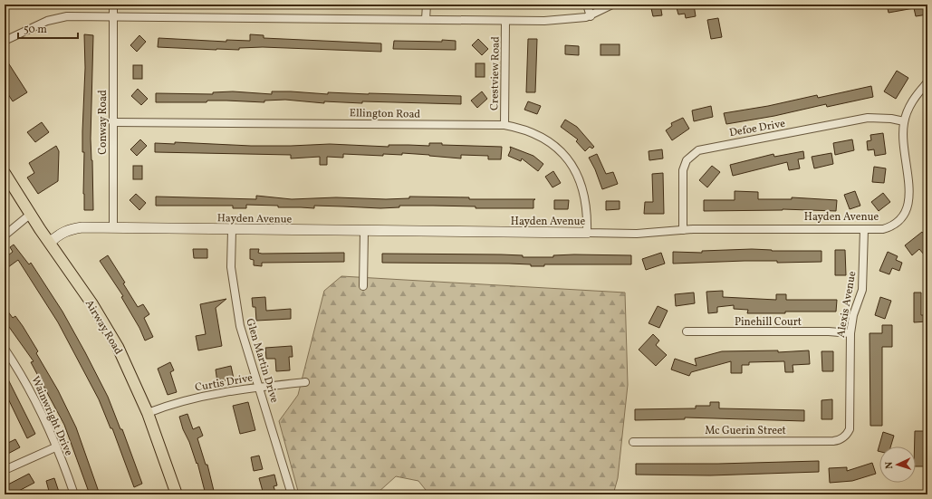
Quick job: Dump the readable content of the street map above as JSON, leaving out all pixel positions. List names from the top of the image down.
{
  "streets": {
    "main road": ["Airway Road"],
    "street": [
      "Crestview Road",
      "Ellington Road",
      "Conway Road",
      "Defoe Drive",
      "Hayden Avenue",
      "Alexis Avenue",
      "Pinehill Court",
      "Glen Martin Drive",
      "Curtis Drive",
      "Wainwright Drive",
      "Mc Guerin Street"
    ]
  },
  "crossings": [
    ["Crestview Road", "Ellington Road"],
    ["Ellington Road", "Conway Road"],
    ["Ellington Road", "Hayden Avenue"],
    ["Conway Road", "Hayden Avenue"],
    ["Defoe Drive", "Hayden Avenue"],
    ["Hayden Avenue", "Alexis Avenue"],
    ["Hayden Avenue", "Airway Road"],
    ["Hayden Avenue", "Glen Martin Drive"],
    ["Alexis Avenue", "Pinehill Court"],
    ["Alexis Avenue", "Mc Guerin Street"],
    ["Airway Road", "Curtis Drive"],
    ["Glen Martin Drive", "Curtis Drive"]
  ],
  "scale_bar": "50 m",
  "north": "left"
}
